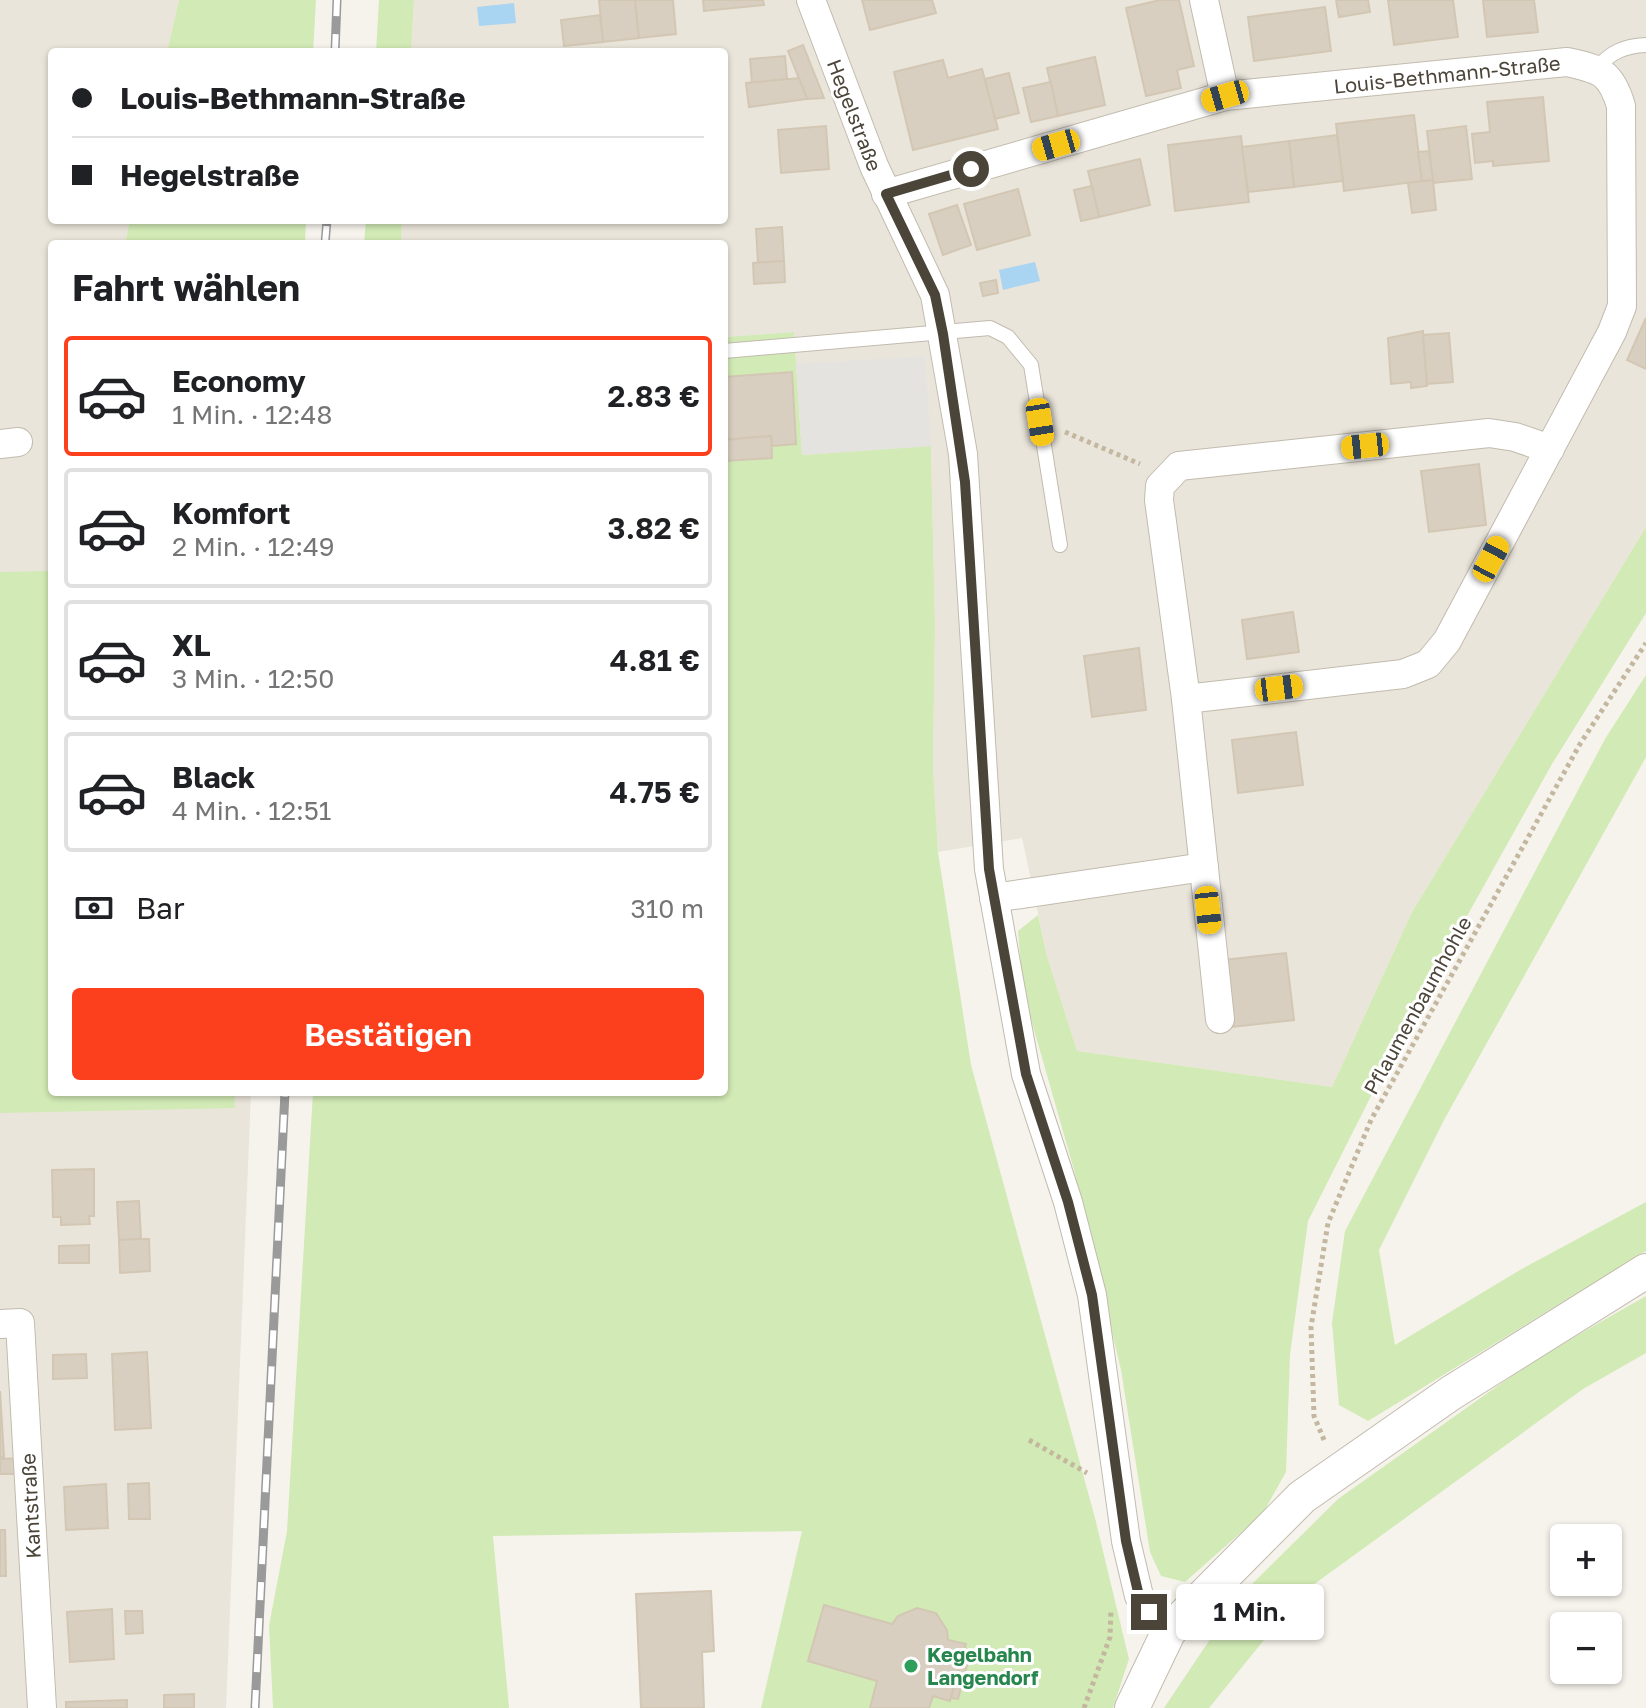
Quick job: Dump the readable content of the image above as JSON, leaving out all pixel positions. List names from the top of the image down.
{
  "streets": {
    "street": ["Louis-Bethmann-Straße", "Hegelstraße", "Kantstraße"],
    "path": ["Pflaumenbaumhohle"]
  },
  "crossings": [
    ["Louis-Bethmann-Straße", "Hegelstraße"]
  ],
  "places": ["Kegelbahn Langendorf"],
  "page": {
    "banner": ["Louis-Bethmann-Straße", "Hegelstraße"],
    "heading": "Fahrt wählen",
    "list": [
      {
        "name": "Economy",
        "note": "1 Min. · 12:48",
        "value": "2.83 €"
      },
      {
        "name": "Komfort",
        "note": "2 Min. · 12:49",
        "value": "3.82 €"
      },
      {
        "name": "XL",
        "note": "3 Min. · 12:50",
        "value": "4.81 €"
      },
      {
        "name": "Black",
        "note": "4 Min. · 12:51",
        "value": "4.75 €"
      }
    ],
    "pay": ["Bar", "310 m"],
    "buttons": "Bestätigen",
    "map_buttons": ["+", "−"],
    "bubble": "1 Min."
  }
}
